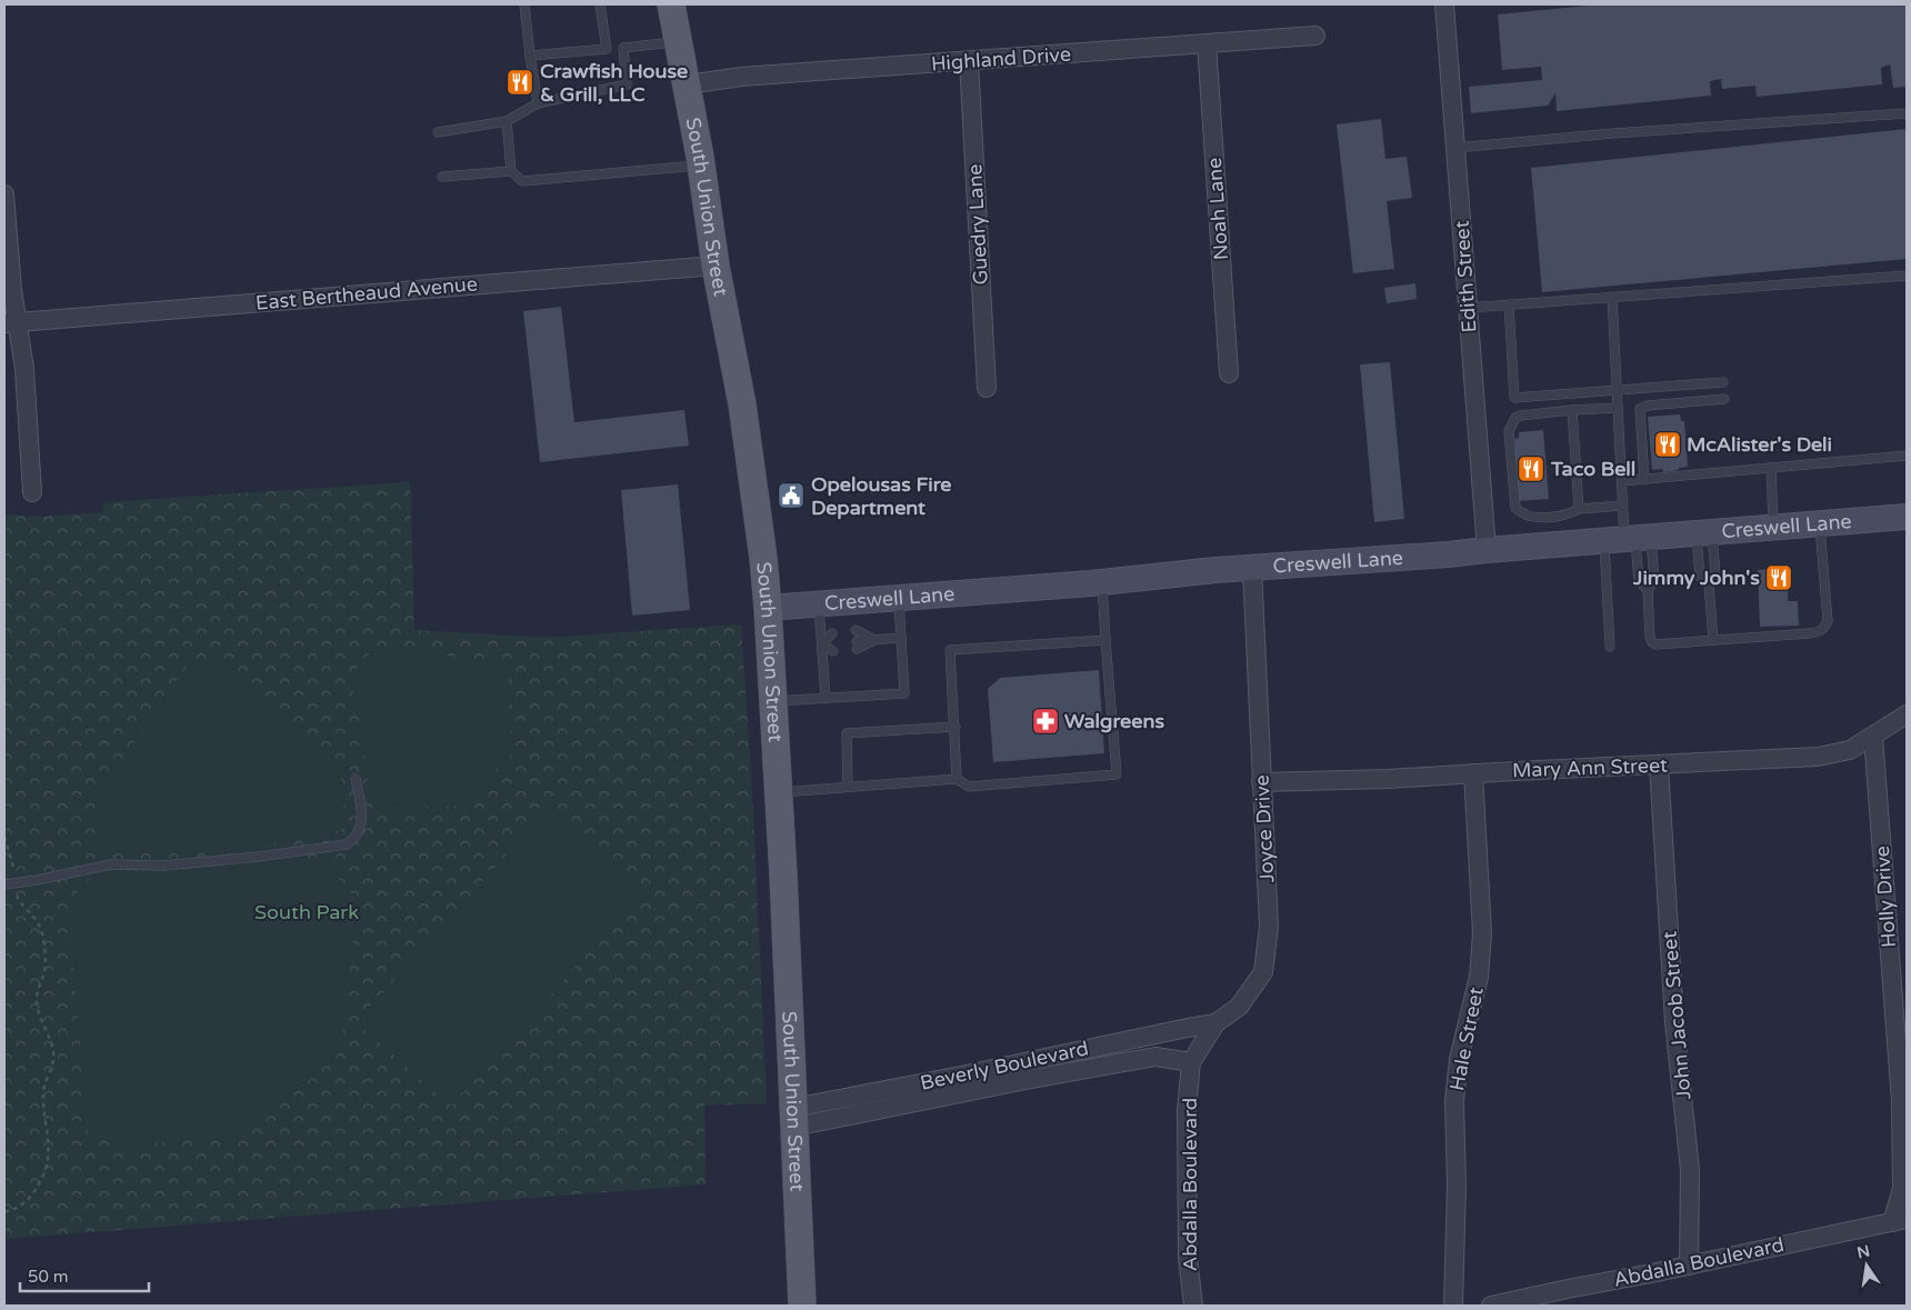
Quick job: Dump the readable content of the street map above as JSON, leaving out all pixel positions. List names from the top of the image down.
{
  "streets": {
    "main road": ["South Union Street", "Creswell Lane"],
    "street": [
      "Highland Drive",
      "Noah Lane",
      "Guedry Lane",
      "Edith Street",
      "East Bertheaud Avenue",
      "Mary Ann Street",
      "Joyce Drive",
      "Holly Drive",
      "John Jacob Street",
      "Hale Street",
      "Beverly Boulevard",
      "Abdalla Boulevard"
    ]
  },
  "crossings": [
    ["Highland Drive", "South Union Street"],
    ["Highland Drive", "Noah Lane"],
    ["Highland Drive", "Guedry Lane"],
    ["South Union Street", "East Bertheaud Avenue"],
    ["South Union Street", "Creswell Lane"],
    ["South Union Street", "Beverly Boulevard"],
    ["Edith Street", "Creswell Lane"],
    ["Creswell Lane", "Joyce Drive"],
    ["Mary Ann Street", "Joyce Drive"],
    ["Mary Ann Street", "Holly Drive"],
    ["Mary Ann Street", "John Jacob Street"],
    ["Mary Ann Street", "Hale Street"],
    ["Joyce Drive", "Beverly Boulevard"],
    ["Joyce Drive", "Abdalla Boulevard"],
    ["Holly Drive", "Abdalla Boulevard"],
    ["John Jacob Street", "Abdalla Boulevard"],
    ["Beverly Boulevard", "Abdalla Boulevard"]
  ],
  "parks": ["South Park"],
  "places": {
    "restaurant": [
      "Crawfish House & Grill, LLC",
      "McAlister's Deli",
      "Taco Bell",
      "Jimmy John's"
    ],
    "public building": ["Opelousas Fire Department"],
    "pharmacy": ["Walgreens"]
  },
  "scale_bar": "50 m",
  "north": "top"
}
